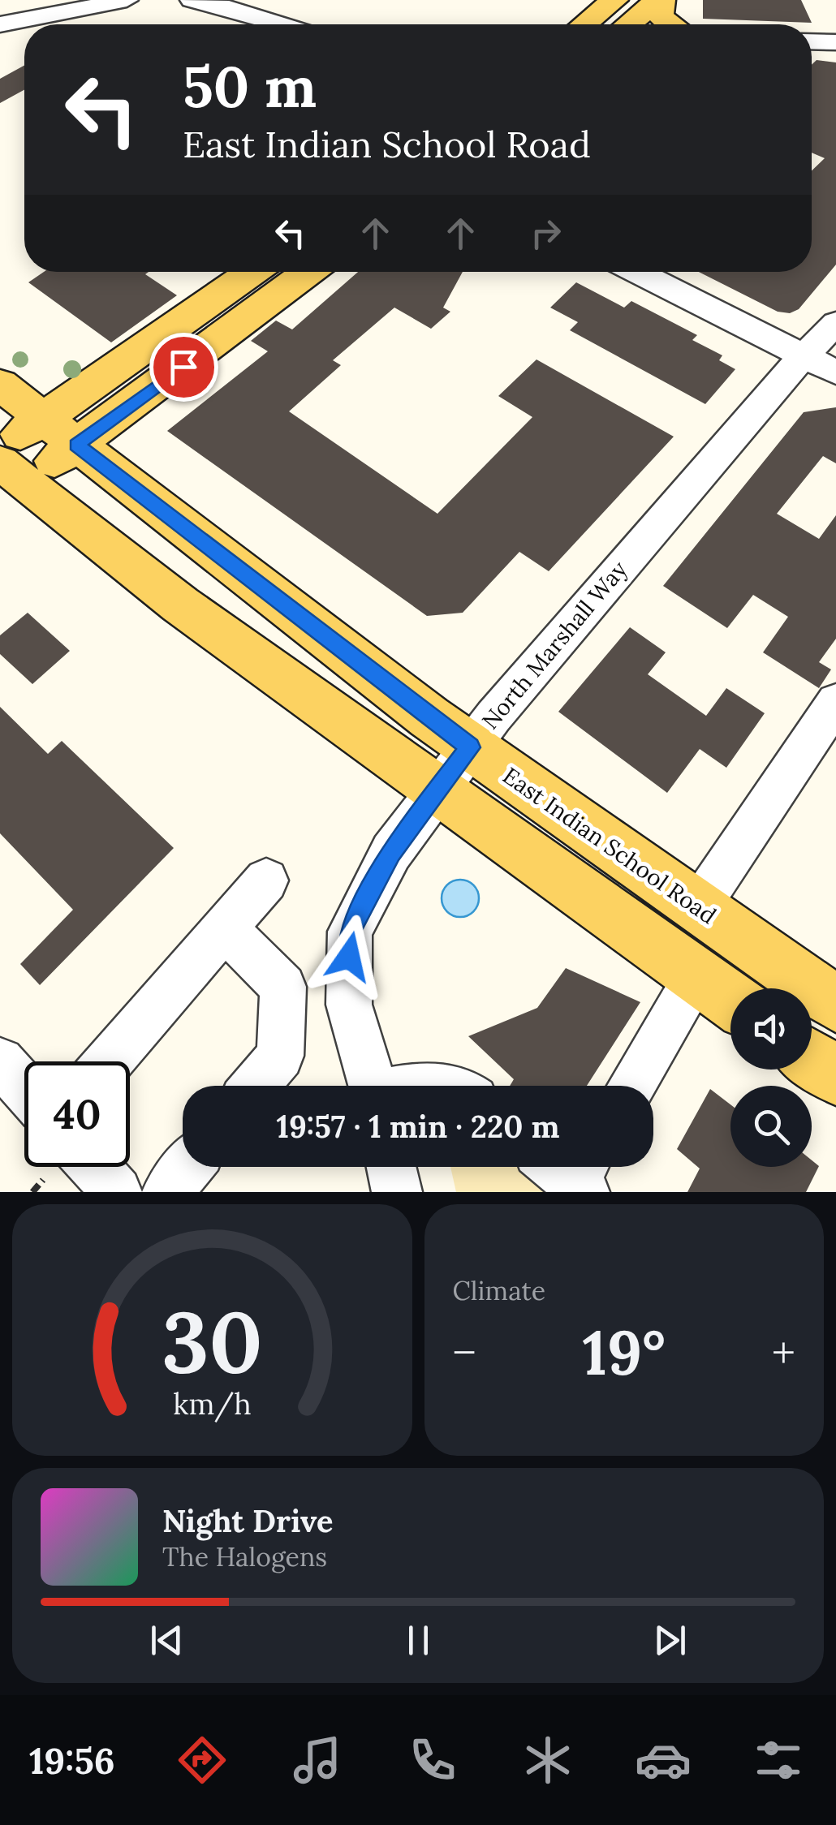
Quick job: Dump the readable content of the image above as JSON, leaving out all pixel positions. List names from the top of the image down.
{
  "streets": {
    "main road": ["East Indian School Road"],
    "street": ["North Marshall Way"]
  },
  "crossings": [
    ["North Marshall Way", "East Indian School Road"]
  ],
  "page": {
    "turn": ["50 m", "East Indian School Road"],
    "limit": "40",
    "trip": "19:57 · 1 min · 220 m",
    "tile": "Climate",
    "heat": ["−", "19°", "+"],
    "song": ["Night Drive", "The Halogens"],
    "tabs": "19:56",
    "gauge": ["30", "km/h"]
  }
}
